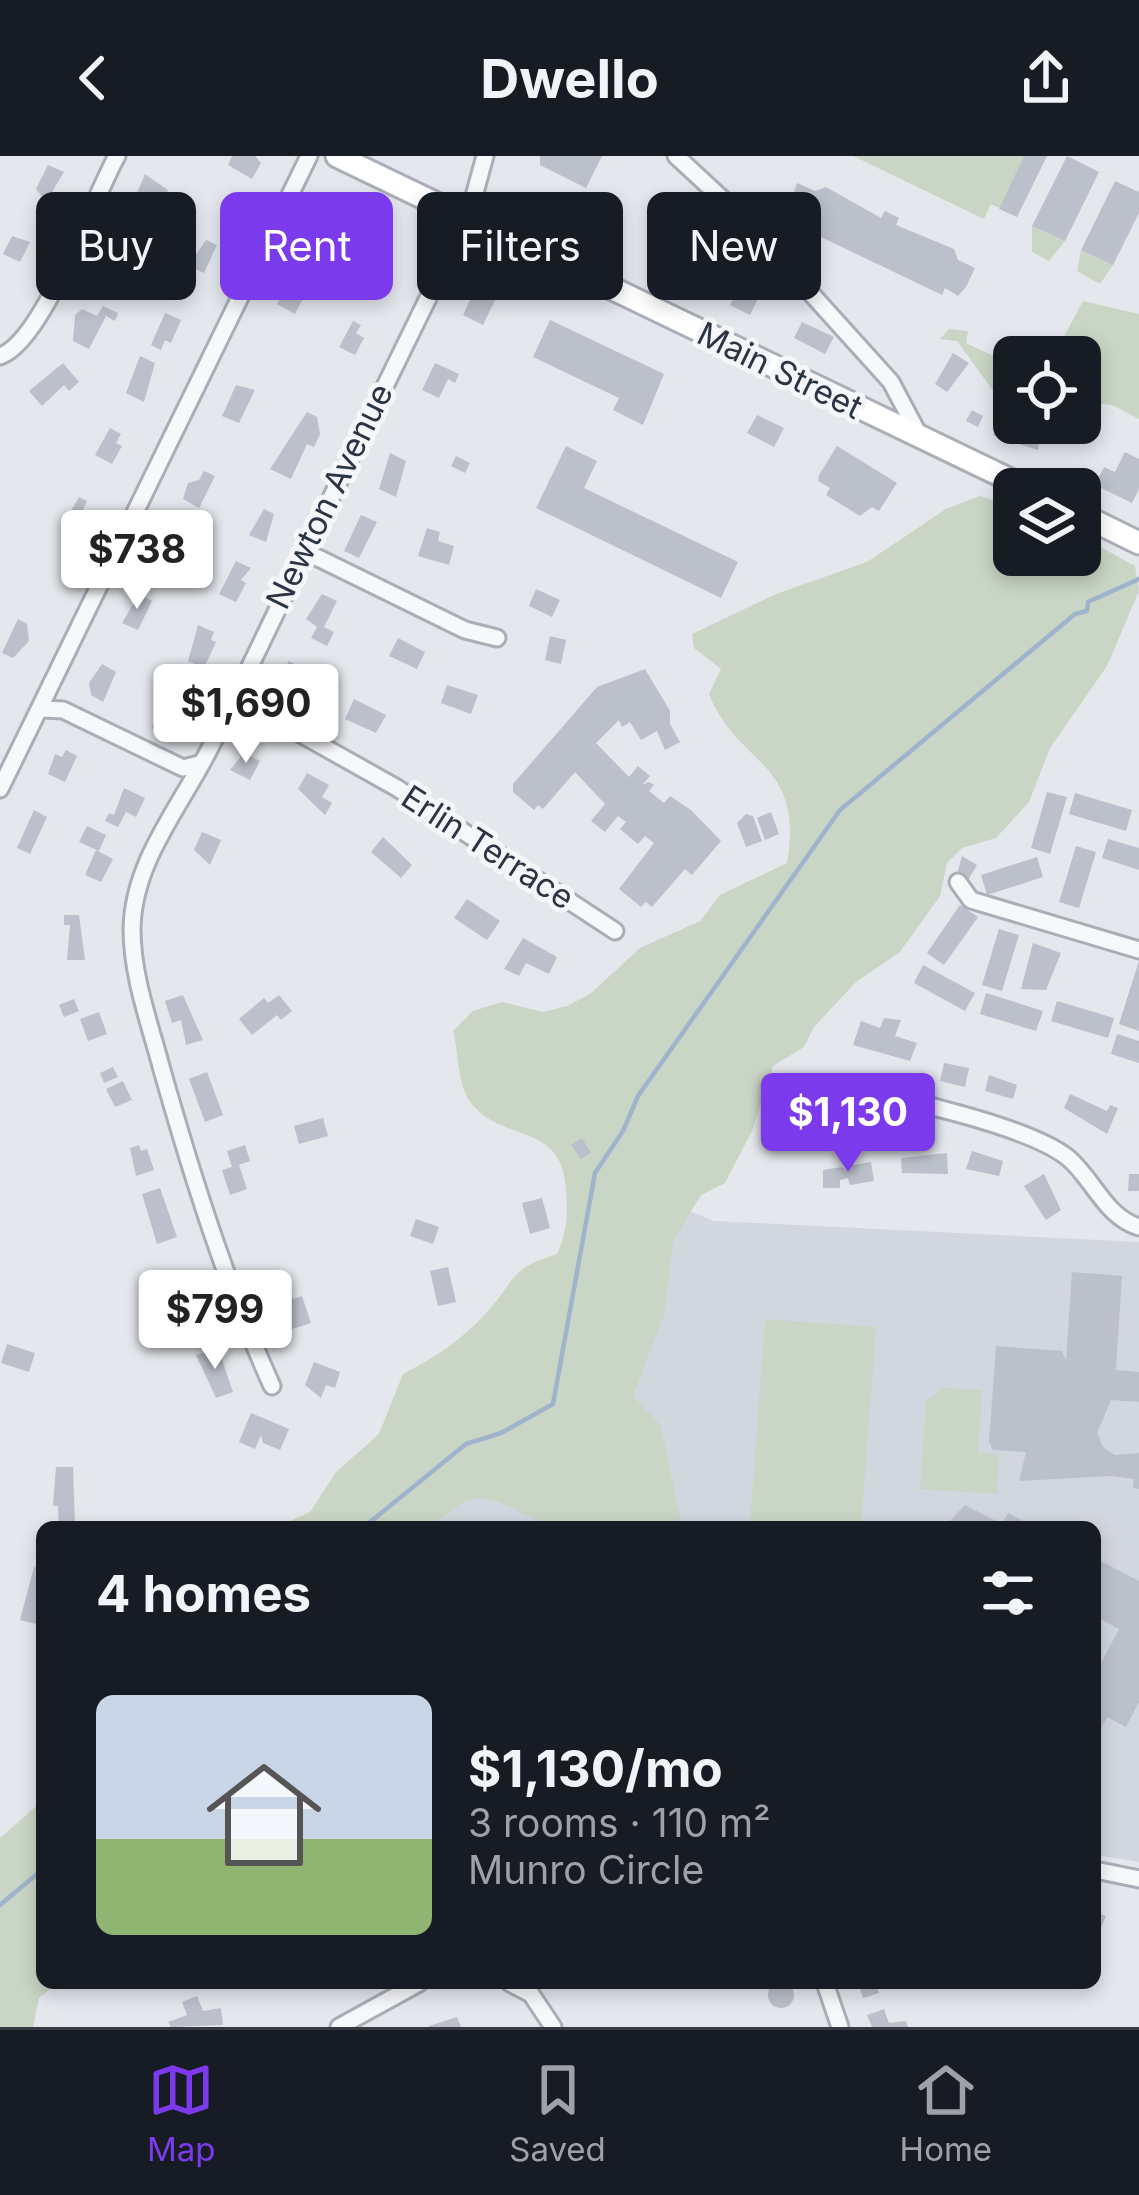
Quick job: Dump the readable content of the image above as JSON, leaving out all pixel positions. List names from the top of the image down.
{
  "streets": {
    "main road": ["Main Street"],
    "street": ["Newton Avenue", "Erlin Terrace"]
  },
  "crossings": [
    ["Newton Avenue", "Erlin Terrace"]
  ],
  "page": {
    "header": "Dwello",
    "chip": [
      "Buy",
      "Rent",
      "Filters",
      "New"
    ],
    "price": [
      "$738",
      "$1,690",
      "$1,130",
      "$799"
    ],
    "heading": "4 homes",
    "list": [
      {
        "name": "$1,130/mo",
        "note": "3 rooms · 110 m² · Munro Circle"
      }
    ],
    "tabs": ["Map", "Saved", "Home"]
  }
}
